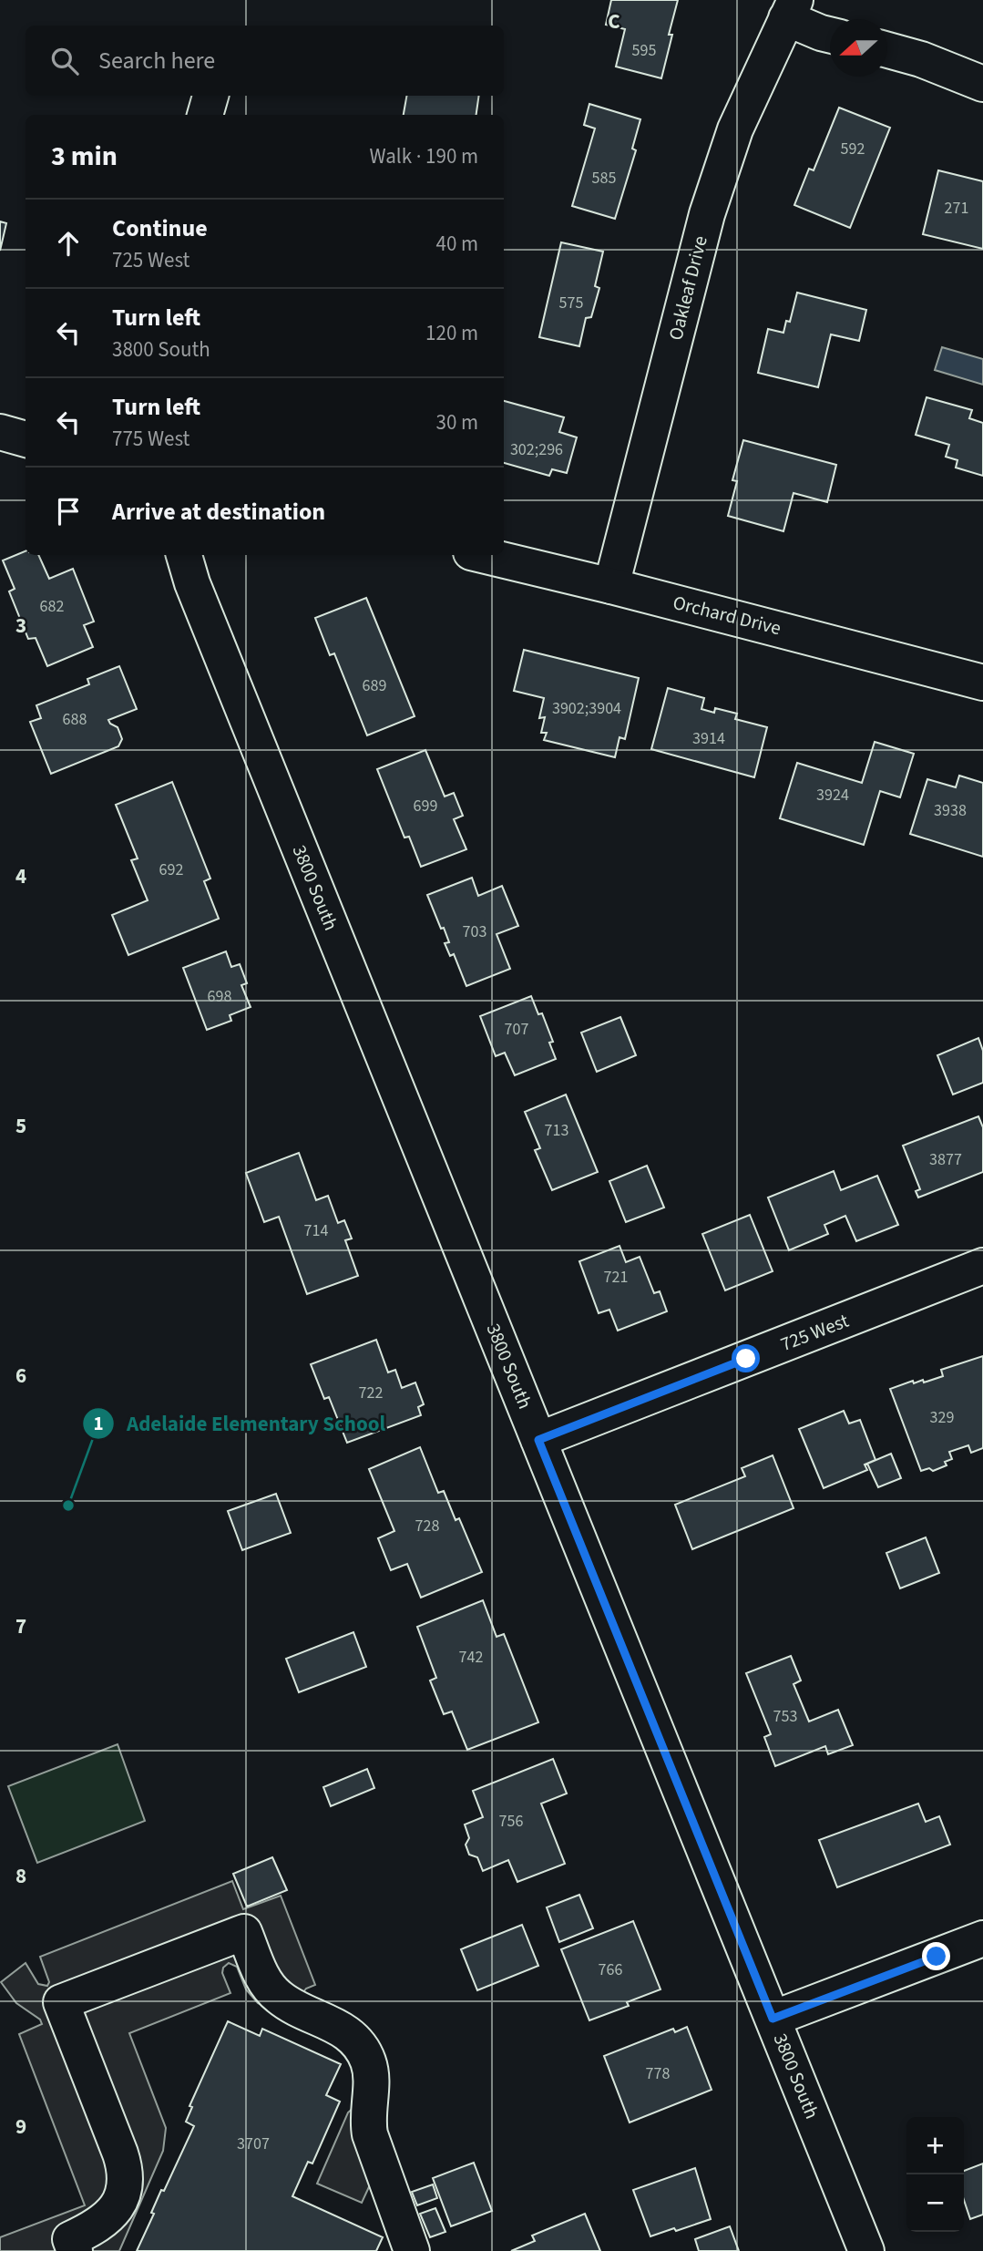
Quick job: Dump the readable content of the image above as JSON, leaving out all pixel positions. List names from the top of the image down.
{
  "streets": {
    "street": [
      "Oakleaf Drive",
      "Orchard Drive",
      "3800 South",
      "725 West"
    ]
  },
  "crossings": [
    ["Oakleaf Drive", "Orchard Drive"],
    ["3800 South", "725 West"]
  ],
  "places": ["Adelaide Elementary School"],
  "house_numbers": [
    "595",
    "592",
    "585",
    "271",
    "575",
    "302;296",
    "682",
    "689",
    "3902;3904",
    "688",
    "3914",
    "3924",
    "699",
    "3938",
    "692",
    "703",
    "698",
    "707",
    "713",
    "3877",
    "714",
    "721",
    "722",
    "329",
    "728",
    "742",
    "753",
    "756",
    "766",
    "778",
    "3707"
  ],
  "north": "left",
  "page": {
    "search": "Search here",
    "heading": ["3 min", "Walk · 190 m"],
    "list": [
      ["Continue", "725 West", "40 m"],
      ["Turn left", "3800 South", "120 m"],
      ["Turn left", "775 West", "30 m"],
      "Arrive at destination"
    ],
    "map_buttons": ["+", "−"]
  },
  "grid": {
    "columns": ["C"],
    "rows": [
      "3",
      "4",
      "5",
      "6",
      "7",
      "8",
      "9"
    ]
  }
}
